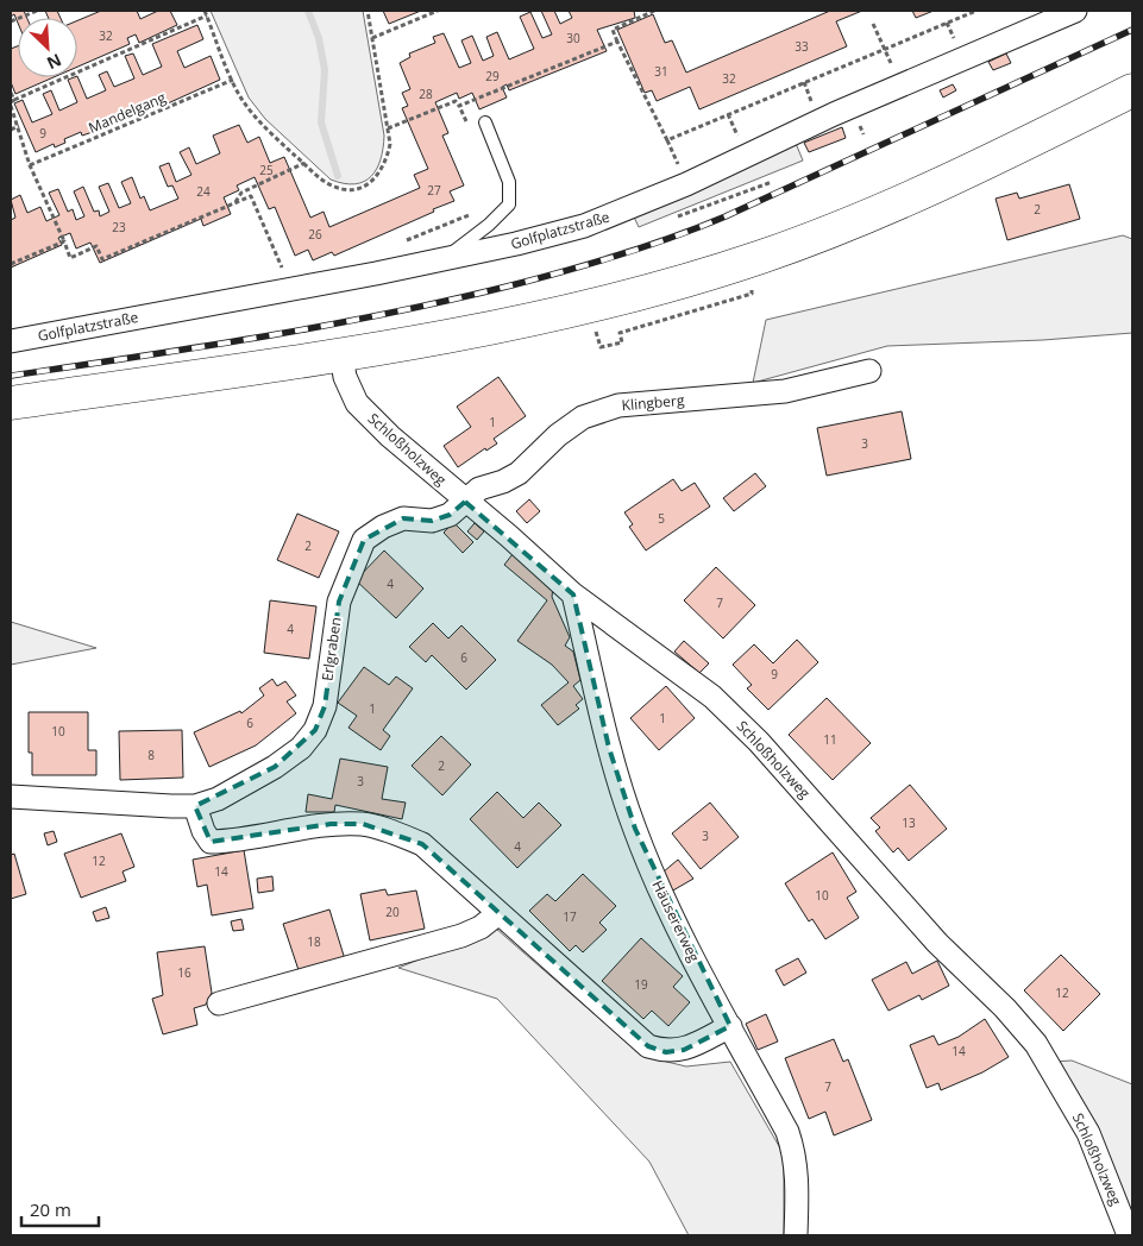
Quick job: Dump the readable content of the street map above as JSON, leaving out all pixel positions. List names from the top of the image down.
{
  "streets": {
    "street": [
      "Golfplatzstraße",
      "Klingberg",
      "Schloßholzweg",
      "Erlgraben",
      "Häusererweg"
    ],
    "path": ["Mandelgang"]
  },
  "crossings": [
    ["Klingberg", "Schloßholzweg"],
    ["Klingberg", "Erlgraben"],
    ["Schloßholzweg", "Erlgraben"],
    ["Schloßholzweg", "Häusererweg"]
  ],
  "house_numbers": [
    "32",
    "30",
    "33",
    "31",
    "29",
    "32",
    "28",
    "9",
    "25",
    "27",
    "24",
    "2",
    "23",
    "26",
    "1",
    "3",
    "5",
    "2",
    "4",
    "7",
    "4",
    "6",
    "9",
    "1",
    "1",
    "6",
    "10",
    "11",
    "8",
    "2",
    "3",
    "13",
    "3",
    "4",
    "12",
    "14",
    "10",
    "20",
    "17",
    "18",
    "16",
    "19",
    "12",
    "14",
    "7"
  ],
  "scale_bar": "20 m",
  "north": "bottom right"
}
